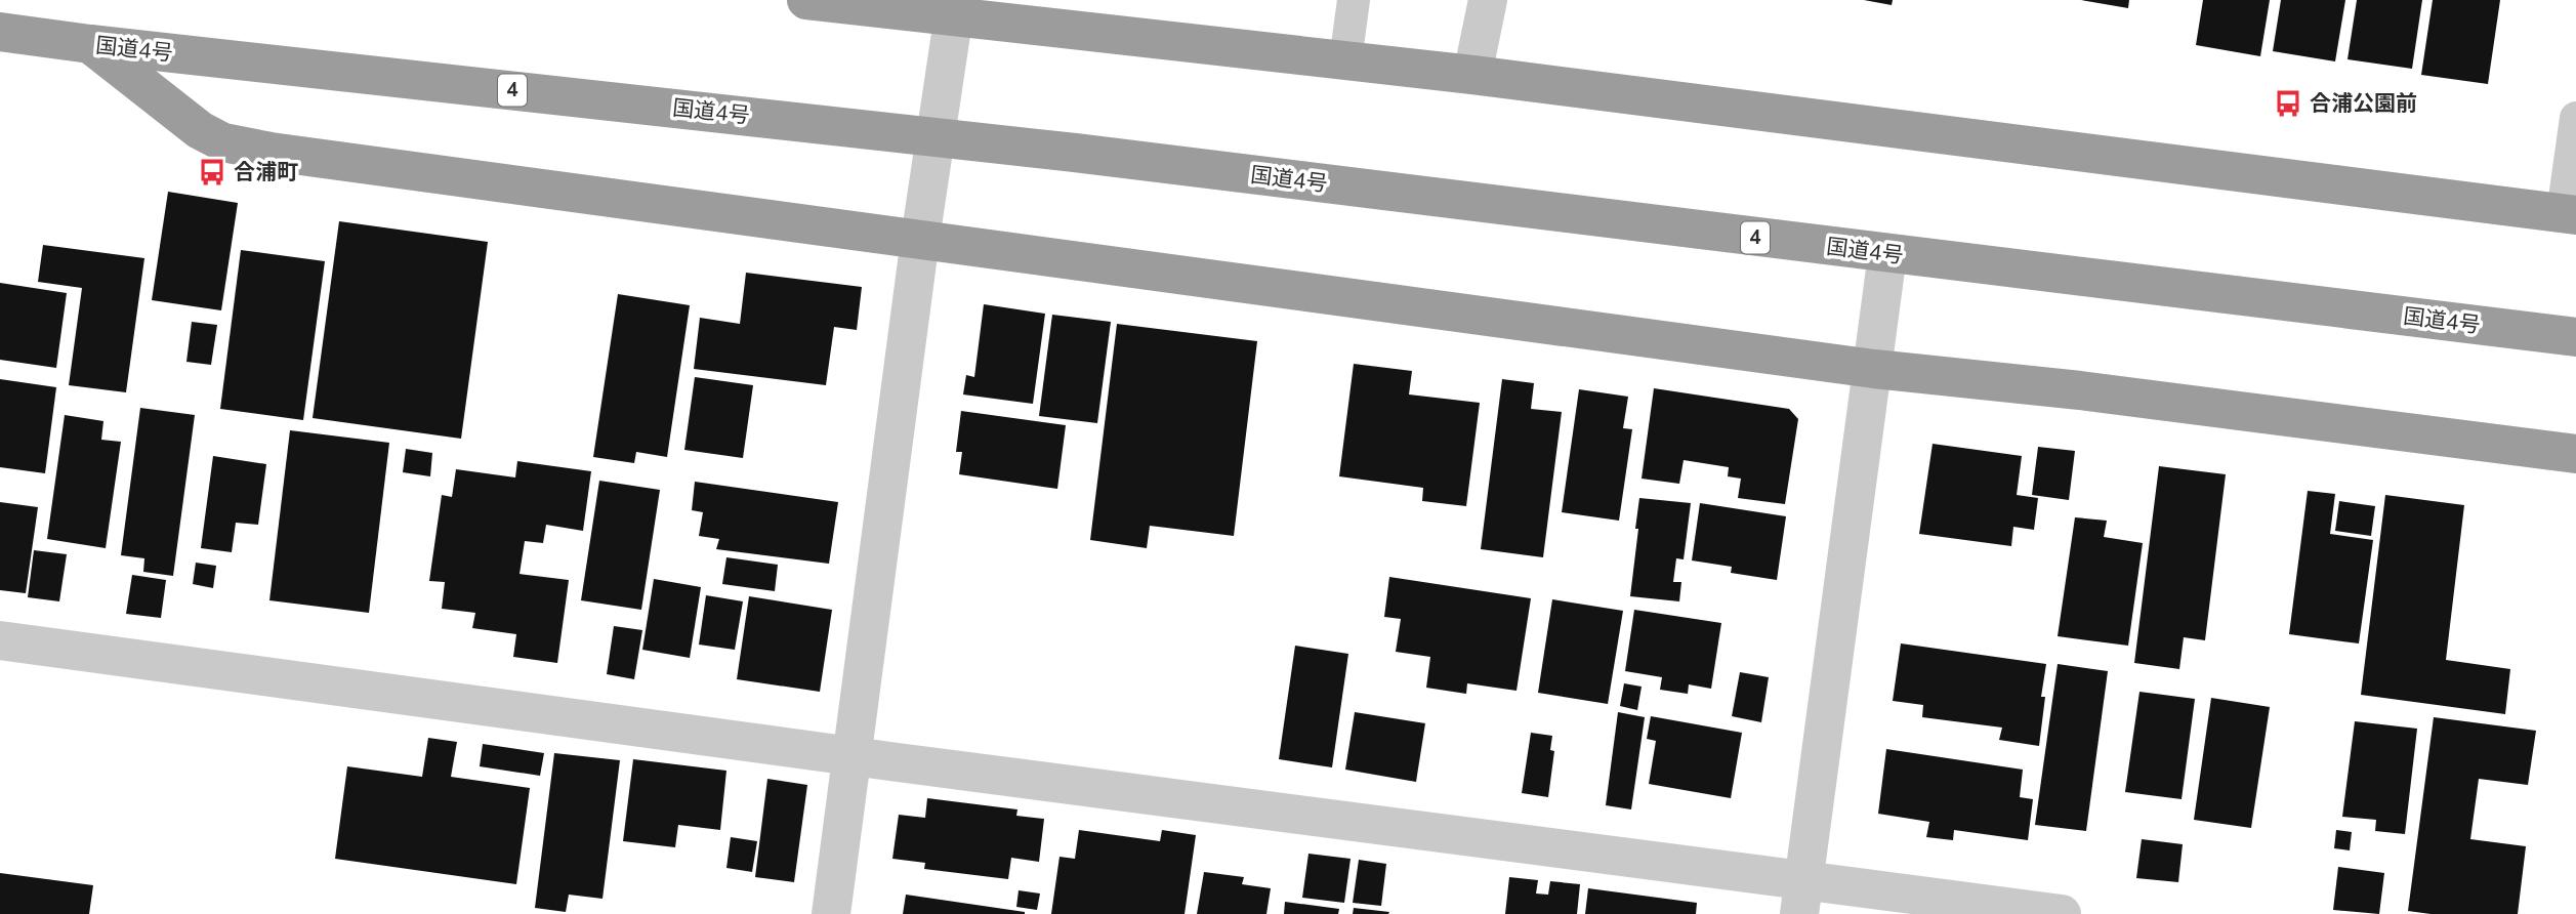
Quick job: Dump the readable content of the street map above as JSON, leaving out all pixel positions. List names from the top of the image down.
{
  "streets": {
    "highway": ["国道4号", "4"]
  },
  "places": {
    "bus stop": ["合浦公園前", "合浦町"]
  }
}
